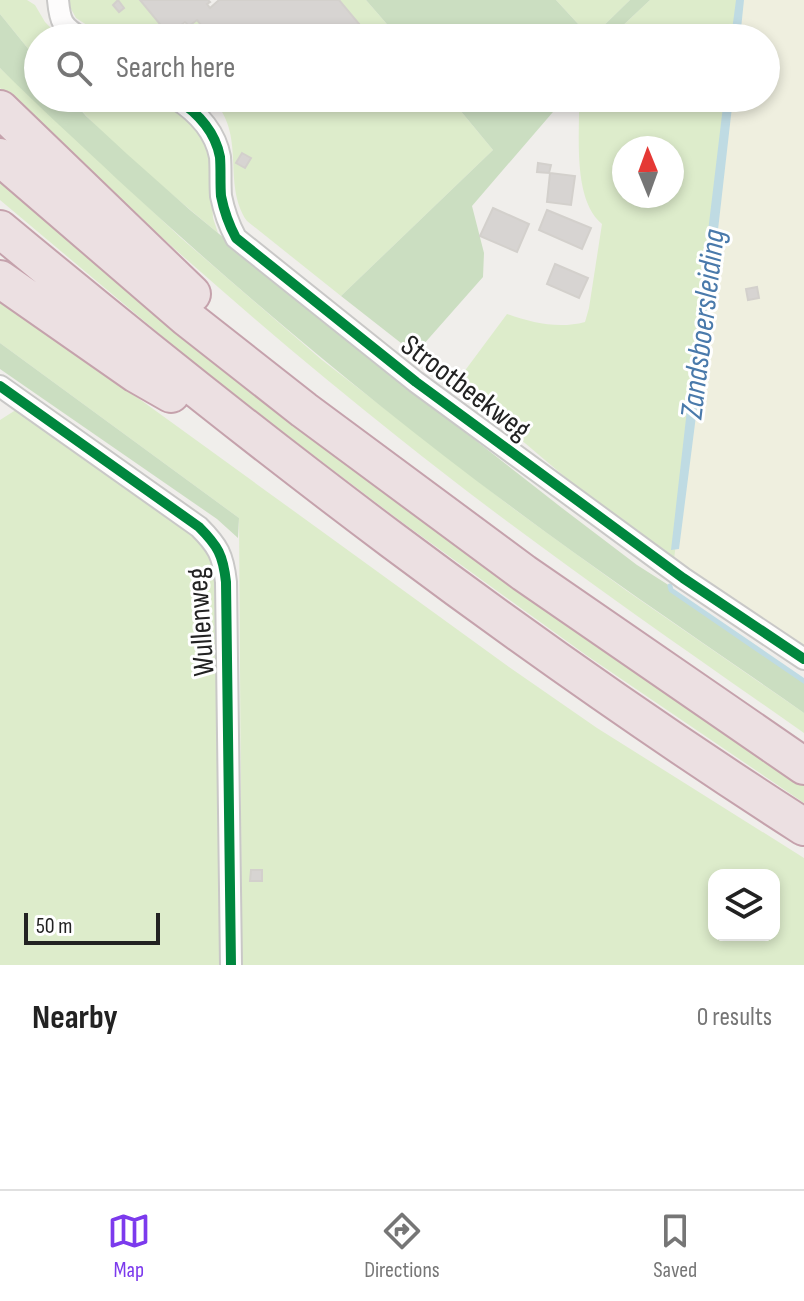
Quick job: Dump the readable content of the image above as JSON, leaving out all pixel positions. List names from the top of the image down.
{
  "streets": {
    "street": ["Strootbeekweg", "Wullenweg"]
  },
  "water": ["Zandsboersleiding"],
  "scale_bar": "50 m",
  "north": "top",
  "page": {
    "search": "Search here",
    "scale": "50 m",
    "heading": ["Nearby", "0 results"],
    "nav": ["Map", "Directions", "Saved"]
  }
}
